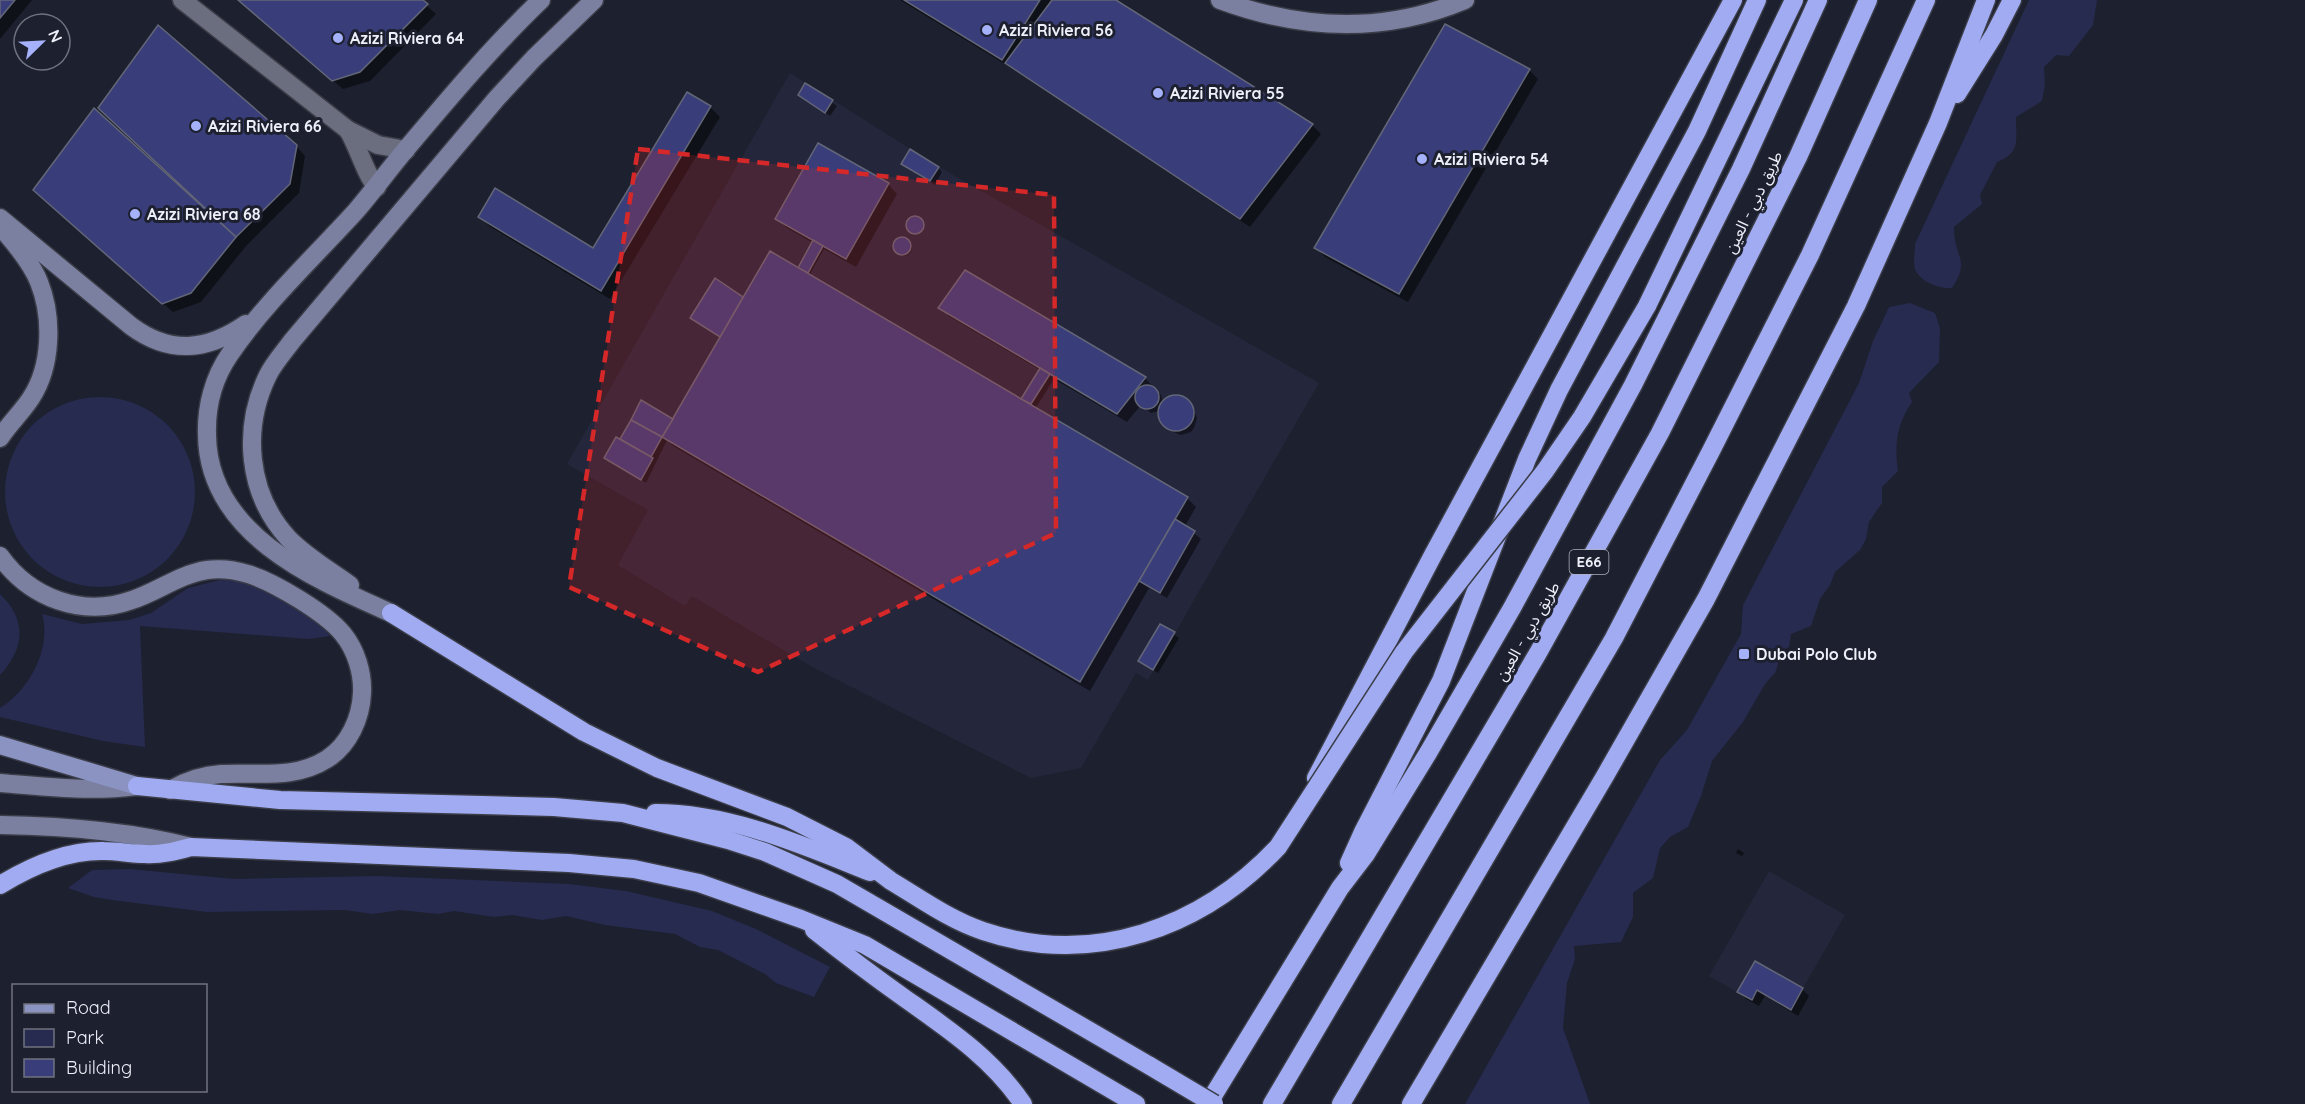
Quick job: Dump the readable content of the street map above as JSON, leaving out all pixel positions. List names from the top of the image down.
{
  "streets": {
    "highway": ["طريق دبي - العين", "E66"]
  },
  "places": {
    "other": [
      "Azizi Riviera 56",
      "Azizi Riviera 64",
      "Azizi Riviera 55",
      "Azizi Riviera 66",
      "Azizi Riviera 54",
      "Azizi Riviera 68"
    ],
    "transit": ["Dubai Polo Club"]
  },
  "legend": ["Road", "Park", "Building"],
  "north": "top right"
}
